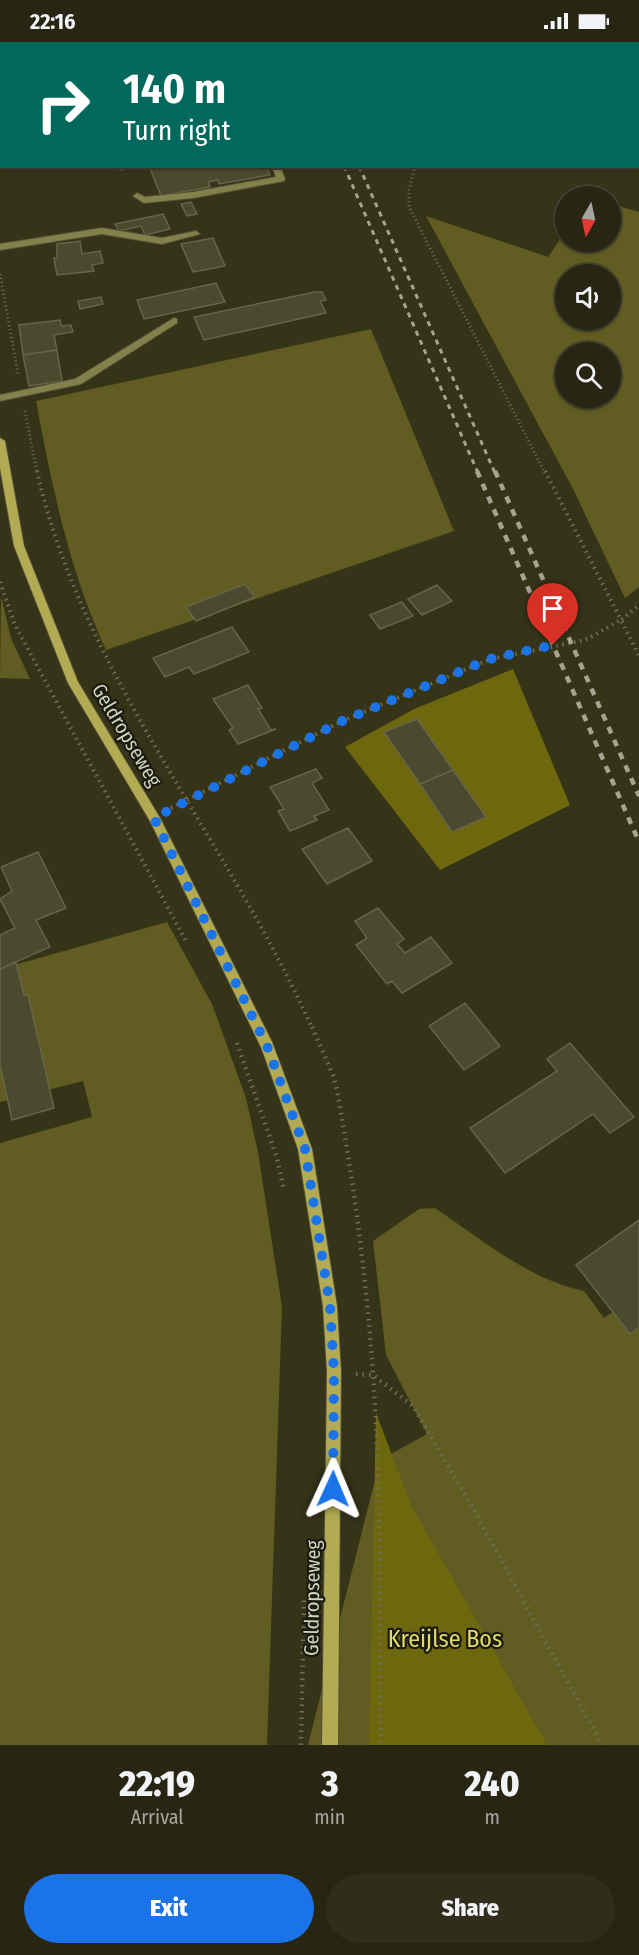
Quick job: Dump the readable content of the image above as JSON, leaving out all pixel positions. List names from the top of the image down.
{
  "streets": {
    "main road": ["Geldropseweg"]
  },
  "parks": ["Kreijlse Bos"],
  "north": "bottom",
  "page": {
    "status": "22:16",
    "turn": ["140 m", "Turn right"],
    "eta": [
      "22:19",
      "Arrival",
      "3",
      "min",
      "240",
      "m"
    ],
    "buttons": ["Exit", "Share"]
  }
}
